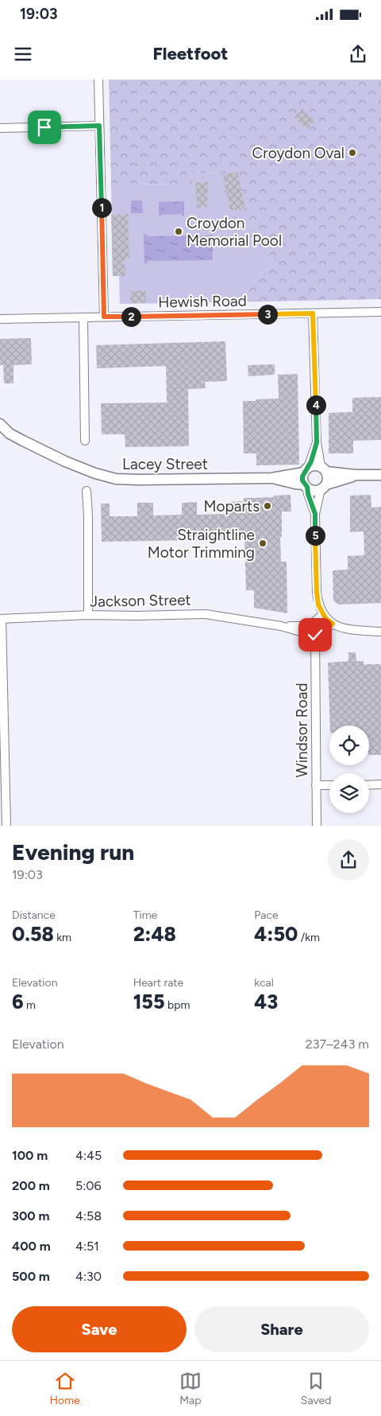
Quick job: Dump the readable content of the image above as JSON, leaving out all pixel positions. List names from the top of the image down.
{
  "streets": {
    "street": [
      "Hewish Road",
      "Lacey Street",
      "Jackson Street",
      "Windsor Road"
    ]
  },
  "places": [
    "Croydon Oval",
    "Croydon Memorial Pool",
    "Moparts",
    "Straightline Motor Trimming"
  ],
  "page": {
    "status": "19:03",
    "header": "Fleetfoot",
    "pins": [
      "1",
      "3",
      "2",
      "4",
      "5"
    ],
    "heading": ["Evening run", "19:03"],
    "stats": [
      ["Distance", "0.58 km"],
      ["Time", "2:48"],
      ["Pace", "4:50 /km"],
      ["Elevation", "6 m"],
      ["Heart rate", "155 bpm"],
      ["kcal", "43"]
    ],
    "chart": ["Elevation", "237–243 m"],
    "list": [
      {
        "name": "100 m",
        "note": "4:45"
      },
      {
        "name": "200 m",
        "note": "5:06"
      },
      {
        "name": "300 m",
        "note": "4:58"
      },
      {
        "name": "400 m",
        "note": "4:51"
      },
      {
        "name": "500 m",
        "note": "4:30"
      }
    ],
    "buttons": ["Save", "Share"],
    "tabs": ["Home", "Map", "Saved"]
  }
}
